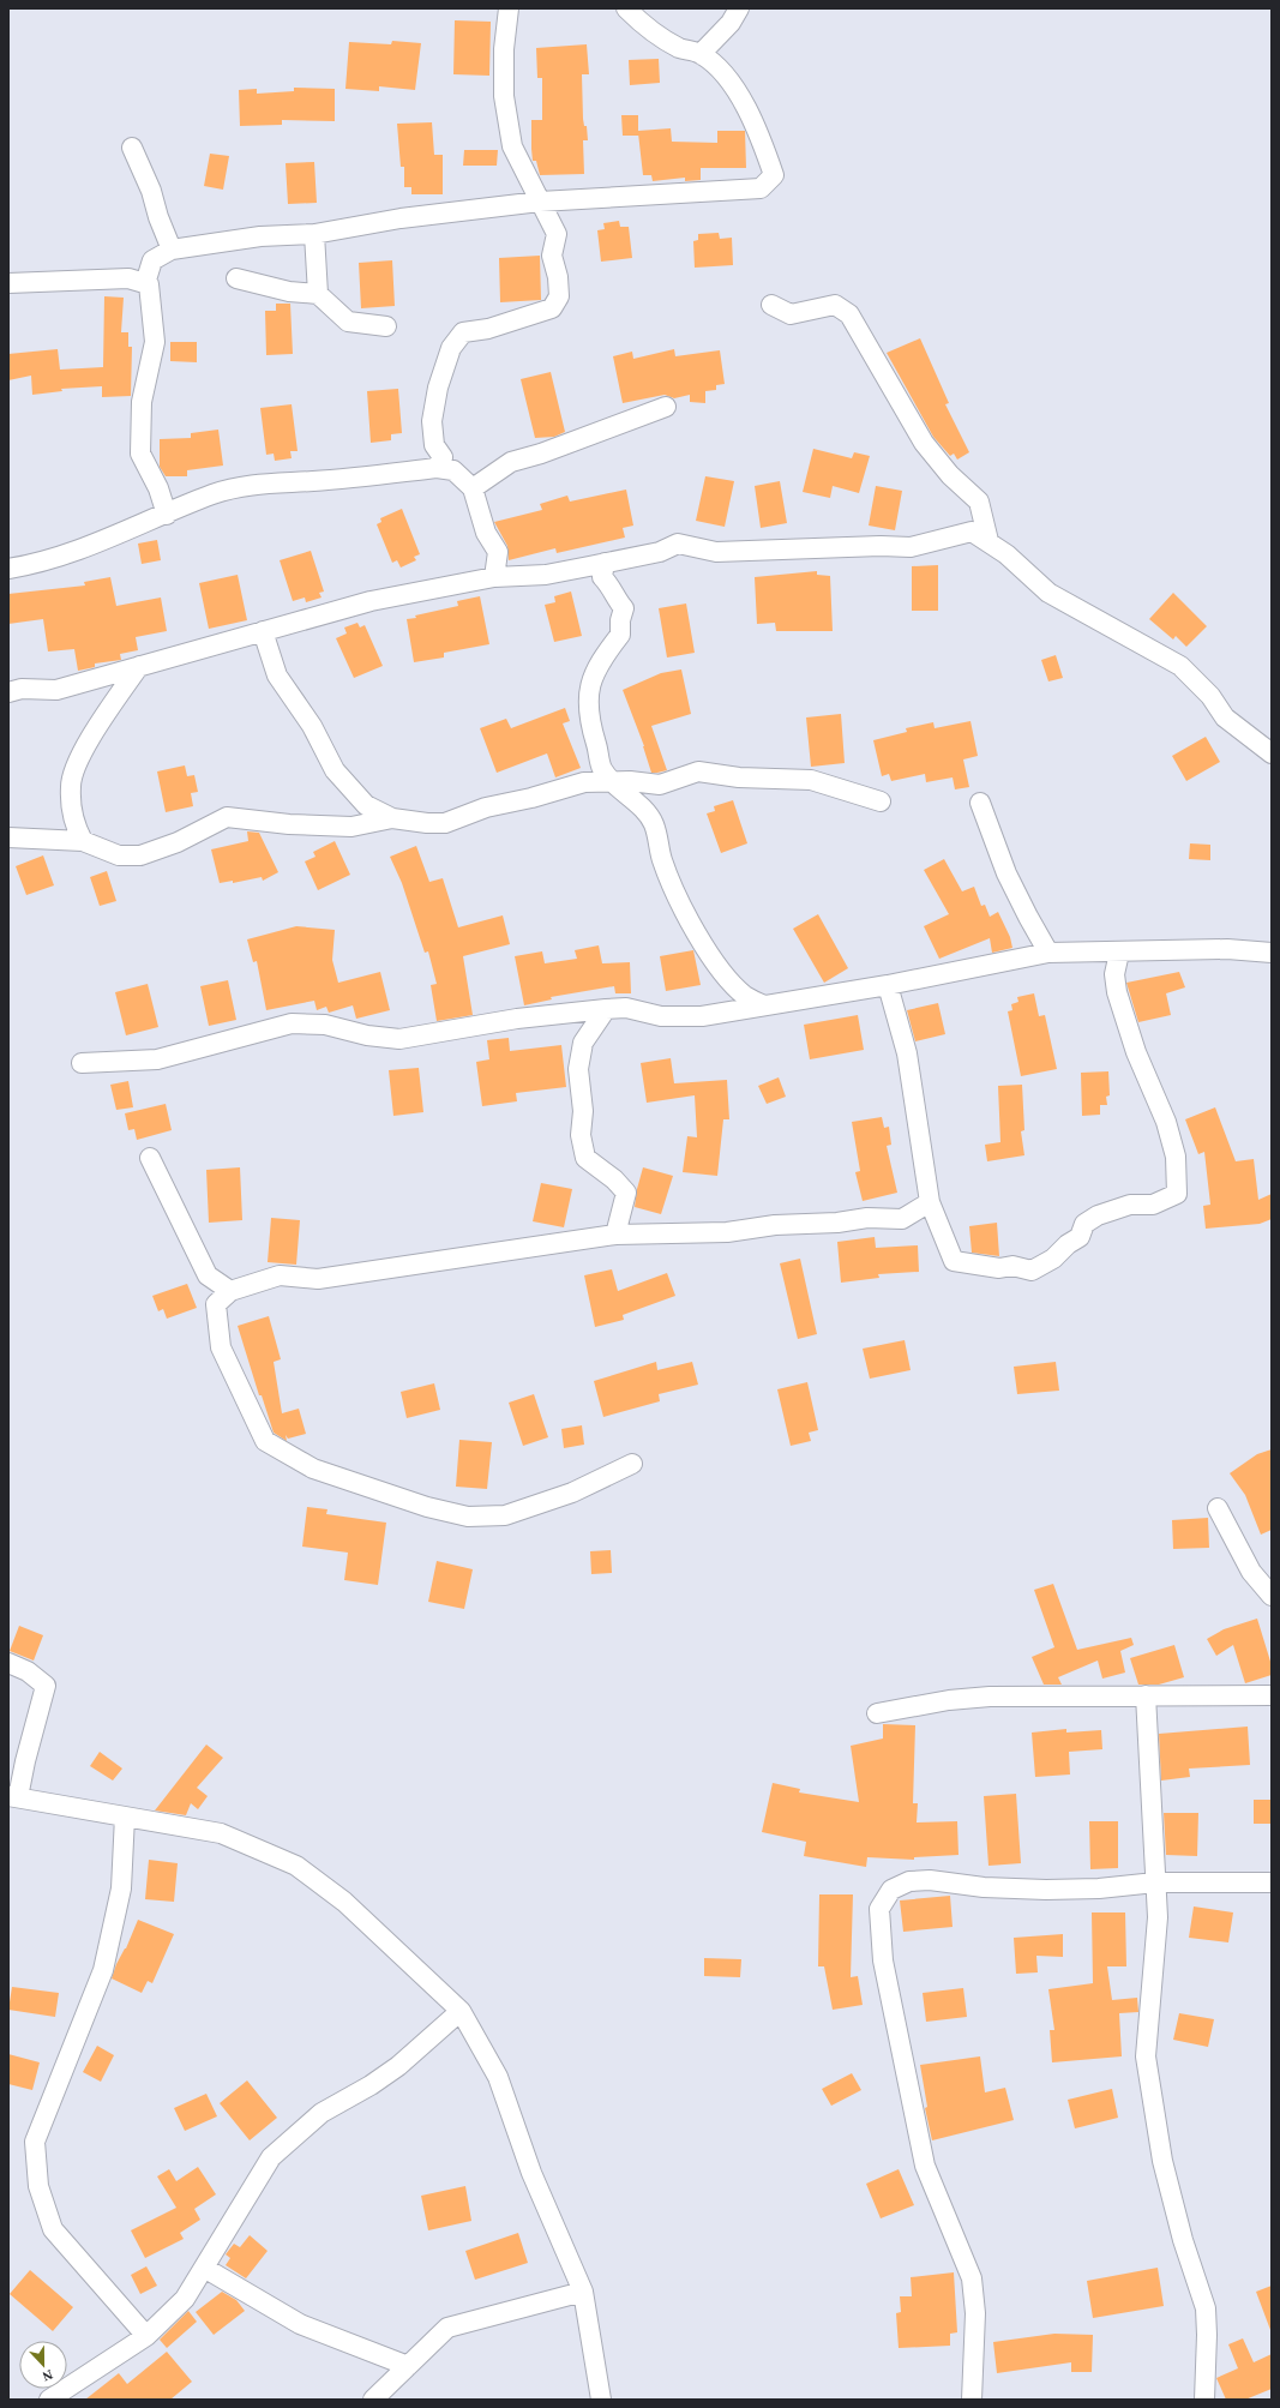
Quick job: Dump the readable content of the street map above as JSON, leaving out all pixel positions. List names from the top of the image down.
{
  "north": "bottom"
}
